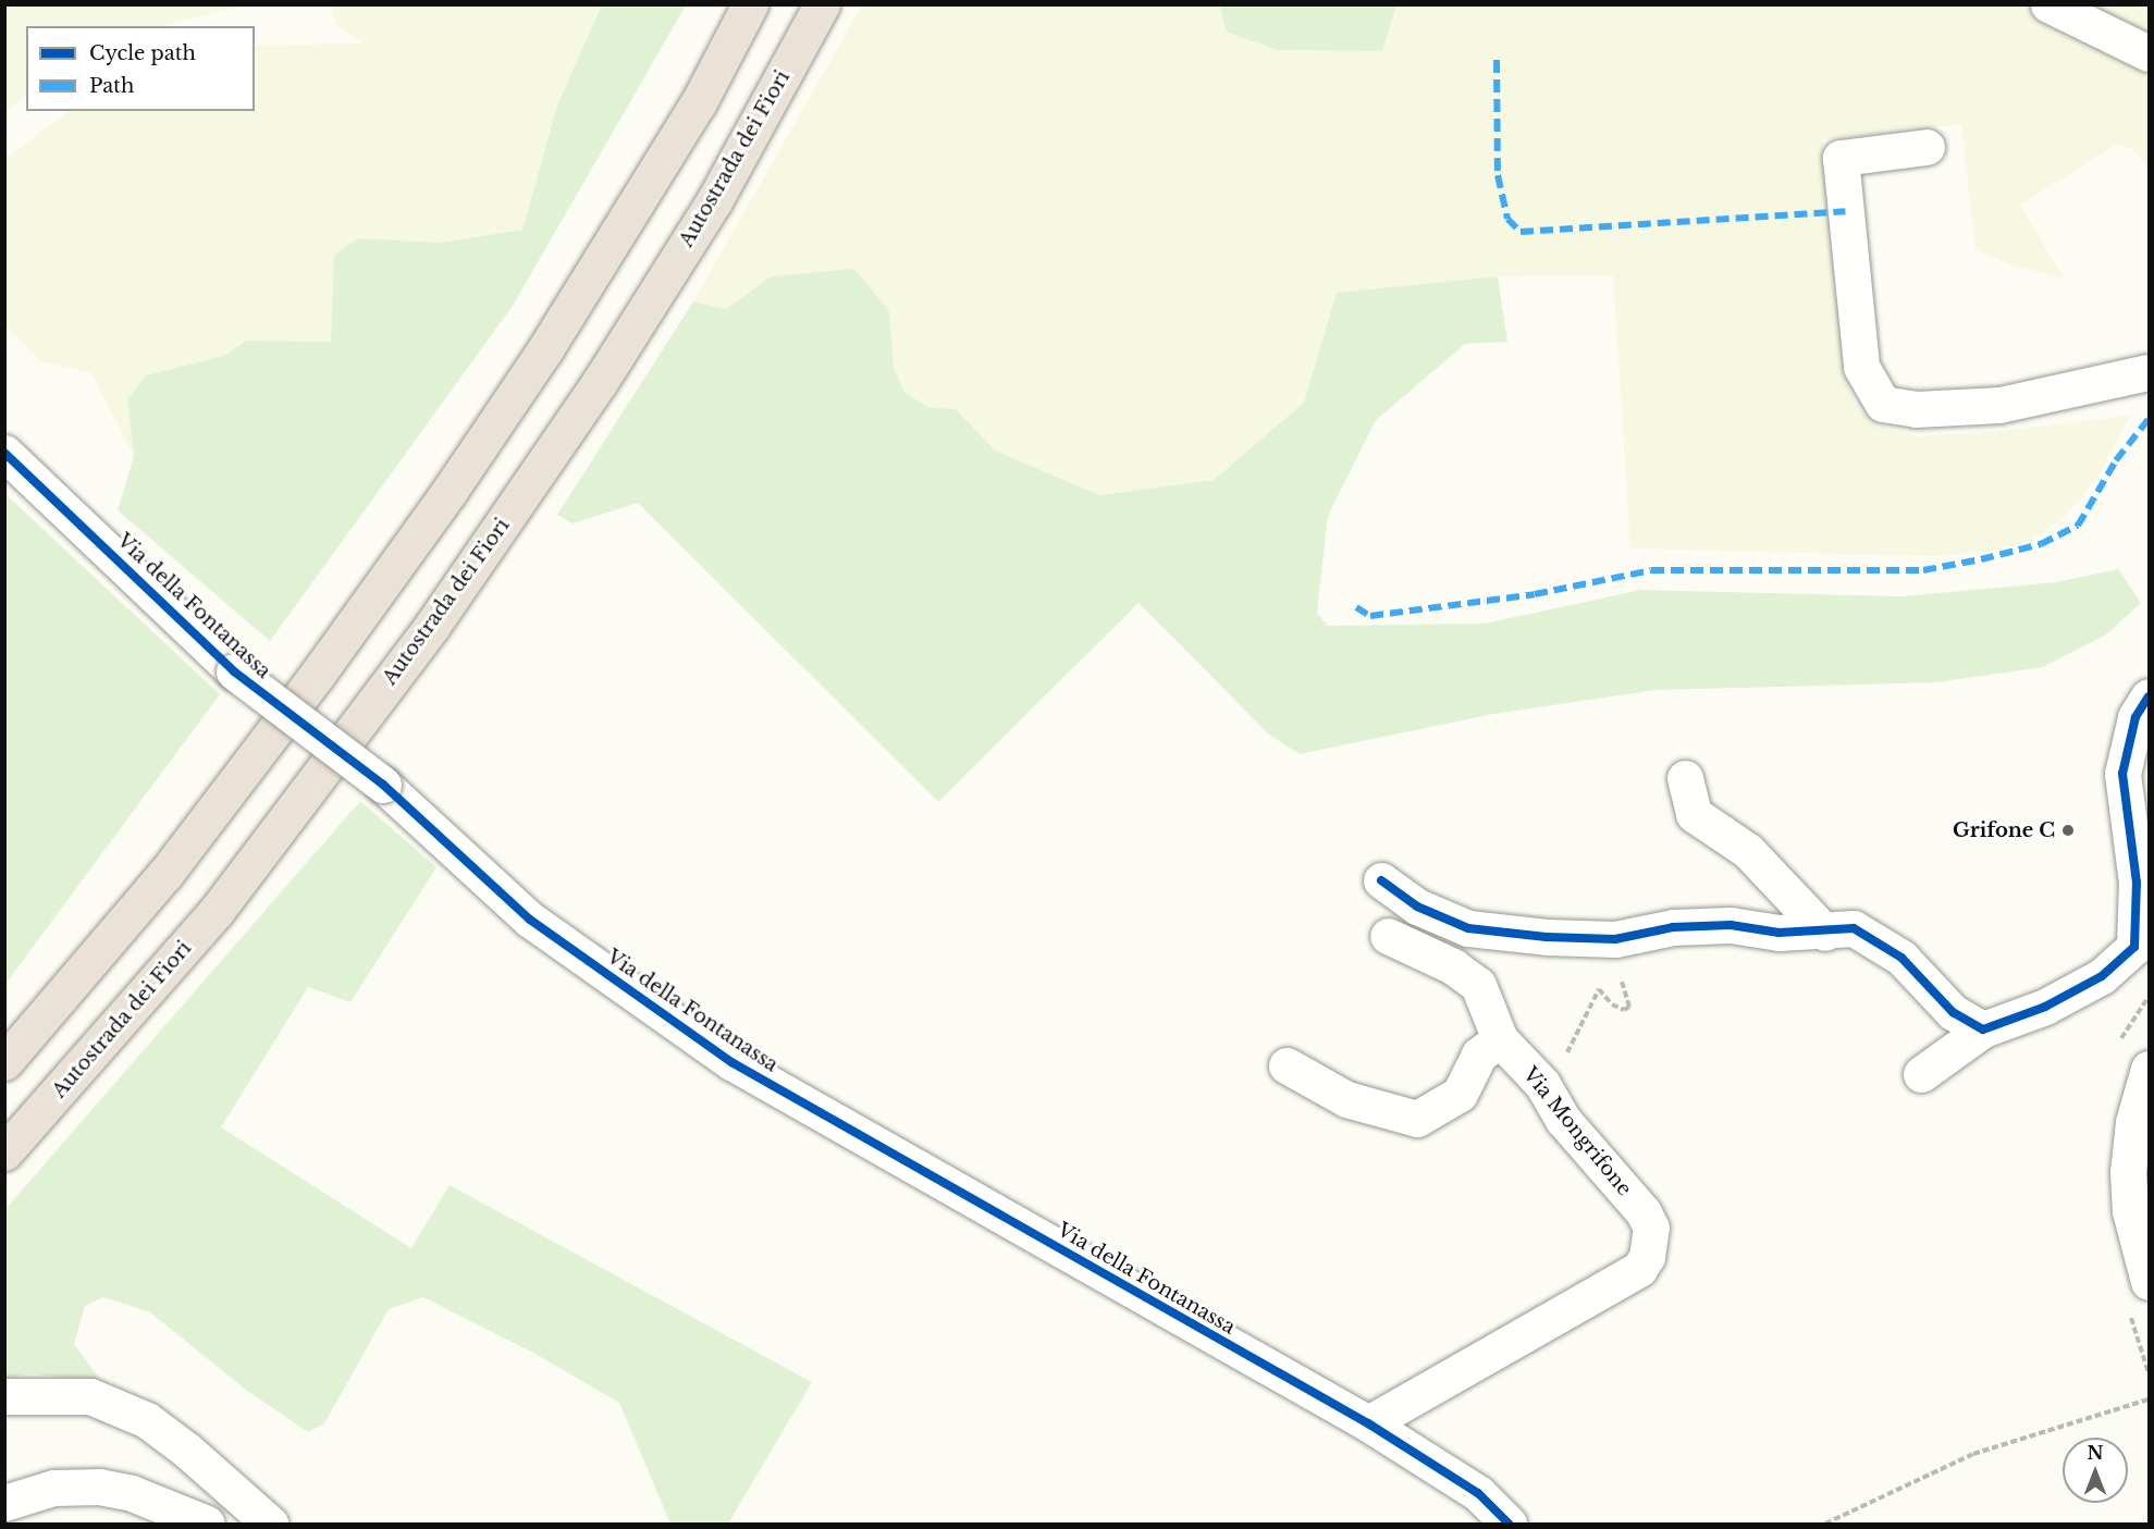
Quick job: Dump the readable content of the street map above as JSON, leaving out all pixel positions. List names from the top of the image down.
{
  "streets": {
    "highway": ["Autostrada dei Fiori"],
    "street": ["Via della Fontanassa", "Via Mongrifone"]
  },
  "crossings": [
    ["Via della Fontanassa", "Via Mongrifone"]
  ],
  "places": ["Grifone C"],
  "legend": ["Cycle path", "Path"],
  "north": "top"
}
